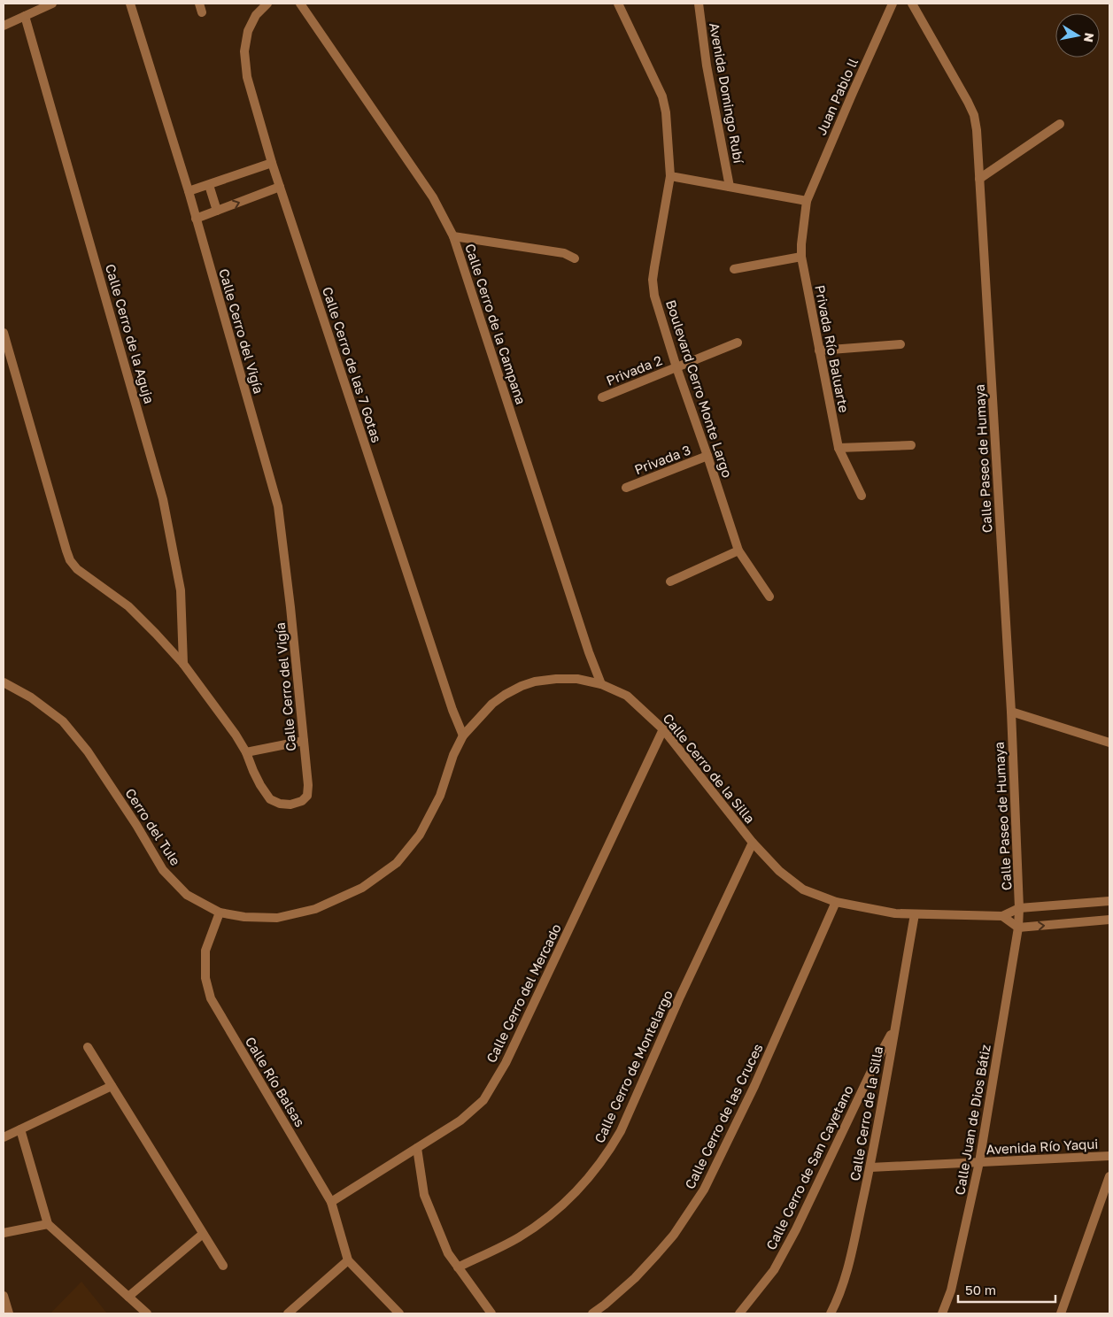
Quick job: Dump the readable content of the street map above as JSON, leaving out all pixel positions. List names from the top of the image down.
{
  "streets": {
    "street": [
      "Avenida Domingo Rubí",
      "Juan Pablo ll",
      "Calle Cerro de la Campana",
      "Calle Cerro del Vigía",
      "Calle Cerro de la Aguja",
      "Privada Río Baluarte",
      "Calle Cerro de las 7 Gotas",
      "Privada 2",
      "Boulevard Cerro Monte Largo",
      "Calle Paseo de Humaya",
      "Privada 3",
      "Calle Cerro de la Silla",
      "Cerro del Tule",
      "Calle Cerro del Mercado",
      "Calle Cerro de Montelargo",
      "Calle Río Balsas",
      "Calle Cerro de las Cruces",
      "Calle Juan de Dios Bátiz",
      "Avenida Río Yaqui",
      "Calle Cerro de San Cayetano"
    ]
  },
  "crossings": [
    ["Juan Pablo ll", "Privada Río Baluarte"],
    ["Calle Cerro de la Campana", "Calle Cerro de la Silla"],
    ["Calle Cerro del Vigía", "Calle Cerro de la Aguja"],
    ["Calle Cerro de las 7 Gotas", "Calle Cerro de la Silla"],
    ["Calle Cerro de las 7 Gotas", "Cerro del Tule"],
    ["Privada 2", "Boulevard Cerro Monte Largo"],
    ["Boulevard Cerro Monte Largo", "Privada 3"],
    ["Calle Paseo de Humaya", "Calle Juan de Dios Bátiz"],
    ["Calle Cerro de la Silla", "Cerro del Tule"],
    ["Calle Cerro de la Silla", "Calle Cerro del Mercado"],
    ["Calle Cerro de la Silla", "Calle Cerro de Montelargo"],
    ["Calle Cerro de la Silla", "Calle Cerro de las Cruces"],
    ["Calle Cerro de la Silla", "Avenida Río Yaqui"],
    ["Calle Cerro de la Silla", "Calle Cerro de San Cayetano"],
    ["Cerro del Tule", "Calle Río Balsas"],
    ["Calle Cerro del Mercado", "Calle Río Balsas"],
    ["Calle Juan de Dios Bátiz", "Avenida Río Yaqui"]
  ],
  "scale_bar": "50 m",
  "north": "right"
}
